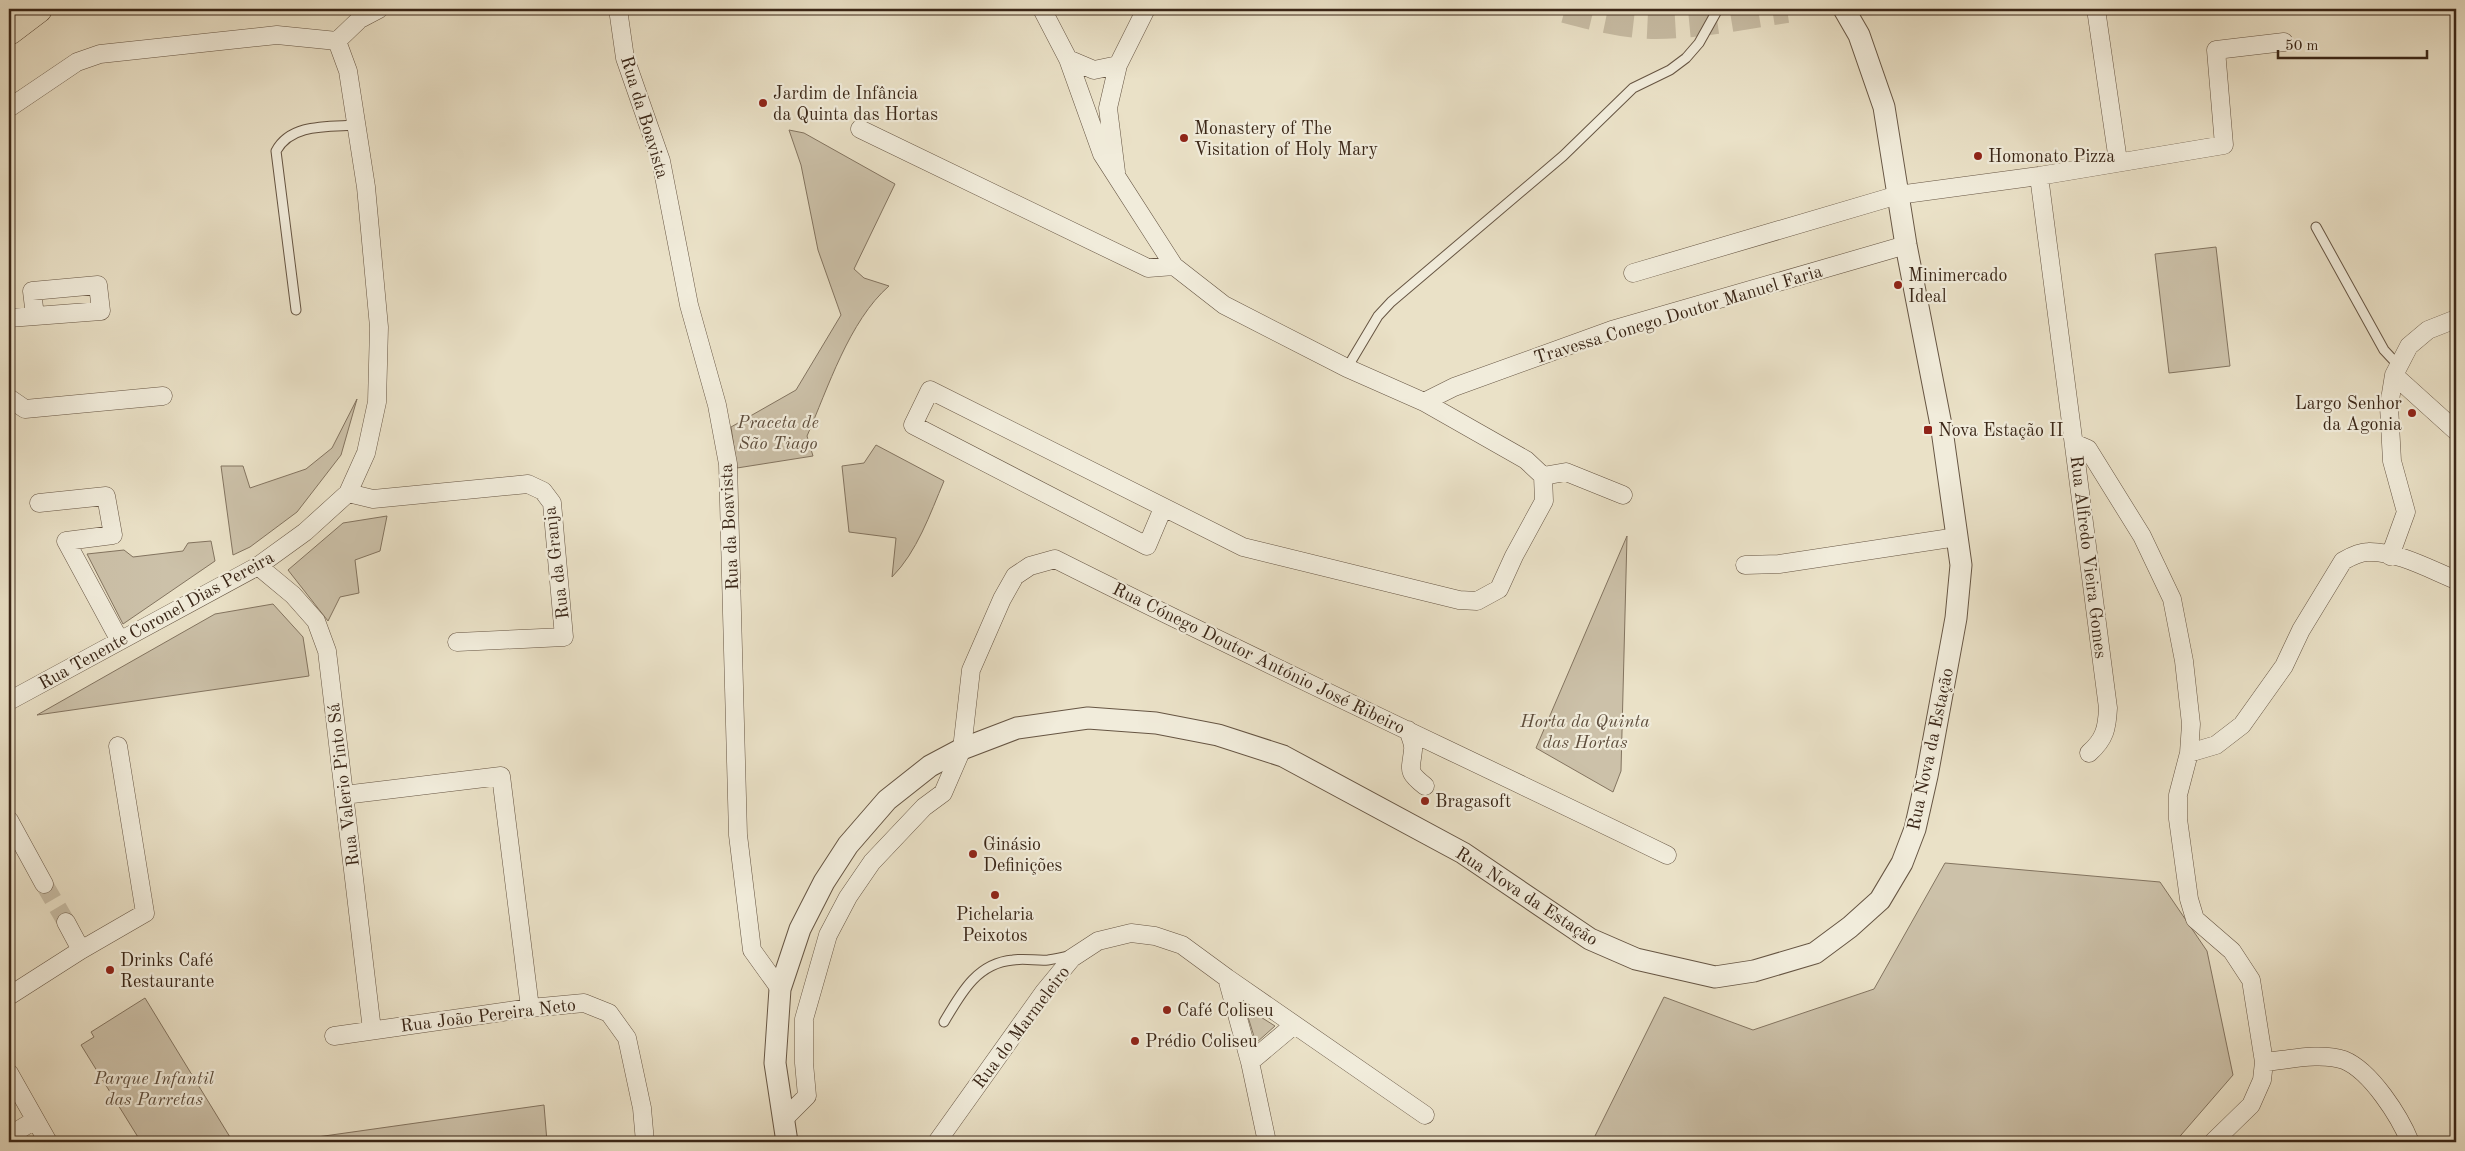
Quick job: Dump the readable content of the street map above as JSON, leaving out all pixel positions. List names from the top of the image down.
{
  "streets": {
    "street": [
      "Rua da Boavista",
      "Travessa Conego Doutor Manuel Faria",
      "Rua Alfredo Vieira Gomes",
      "Rua da Granja",
      "Rua Tenente Coronel Dias Pereira",
      "Rua Cónego Doutor António José Ribeiro",
      "Rua Nova da Estação",
      "Rua Valerio Pinto Sá",
      "Rua João Pereira Neto",
      "Rua do Marmeleiro"
    ]
  },
  "crossings": [
    ["Rua da Boavista", "Rua Nova da Estação"],
    ["Travessa Conego Doutor Manuel Faria", "Rua Nova da Estação"],
    ["Rua da Granja", "Rua Tenente Coronel Dias Pereira"],
    ["Rua Tenente Coronel Dias Pereira", "Rua Valerio Pinto Sá"],
    ["Rua Cónego Doutor António José Ribeiro", "Rua Nova da Estação"],
    ["Rua Valerio Pinto Sá", "Rua João Pereira Neto"]
  ],
  "parks": ["Praceta de São Tiago", "Horta da Quinta das Hortas", "Parque Infantil das Parretas"],
  "places": {
    "other": [
      "Jardim de Infância da Quinta das Hortas",
      "Monastery of The Visitation of Holy Mary",
      "Homonato Pizza",
      "Minimercado Ideal",
      "Largo Senhor da Agonia",
      "Bragasoft",
      "Ginásio Definições",
      "Pichelaria Peixotos",
      "Drinks Café Restaurante",
      "Café Coliseu",
      "Prédio Coliseu"
    ],
    "transit": ["Nova Estação II"]
  },
  "scale_bar": "50 m"
}
